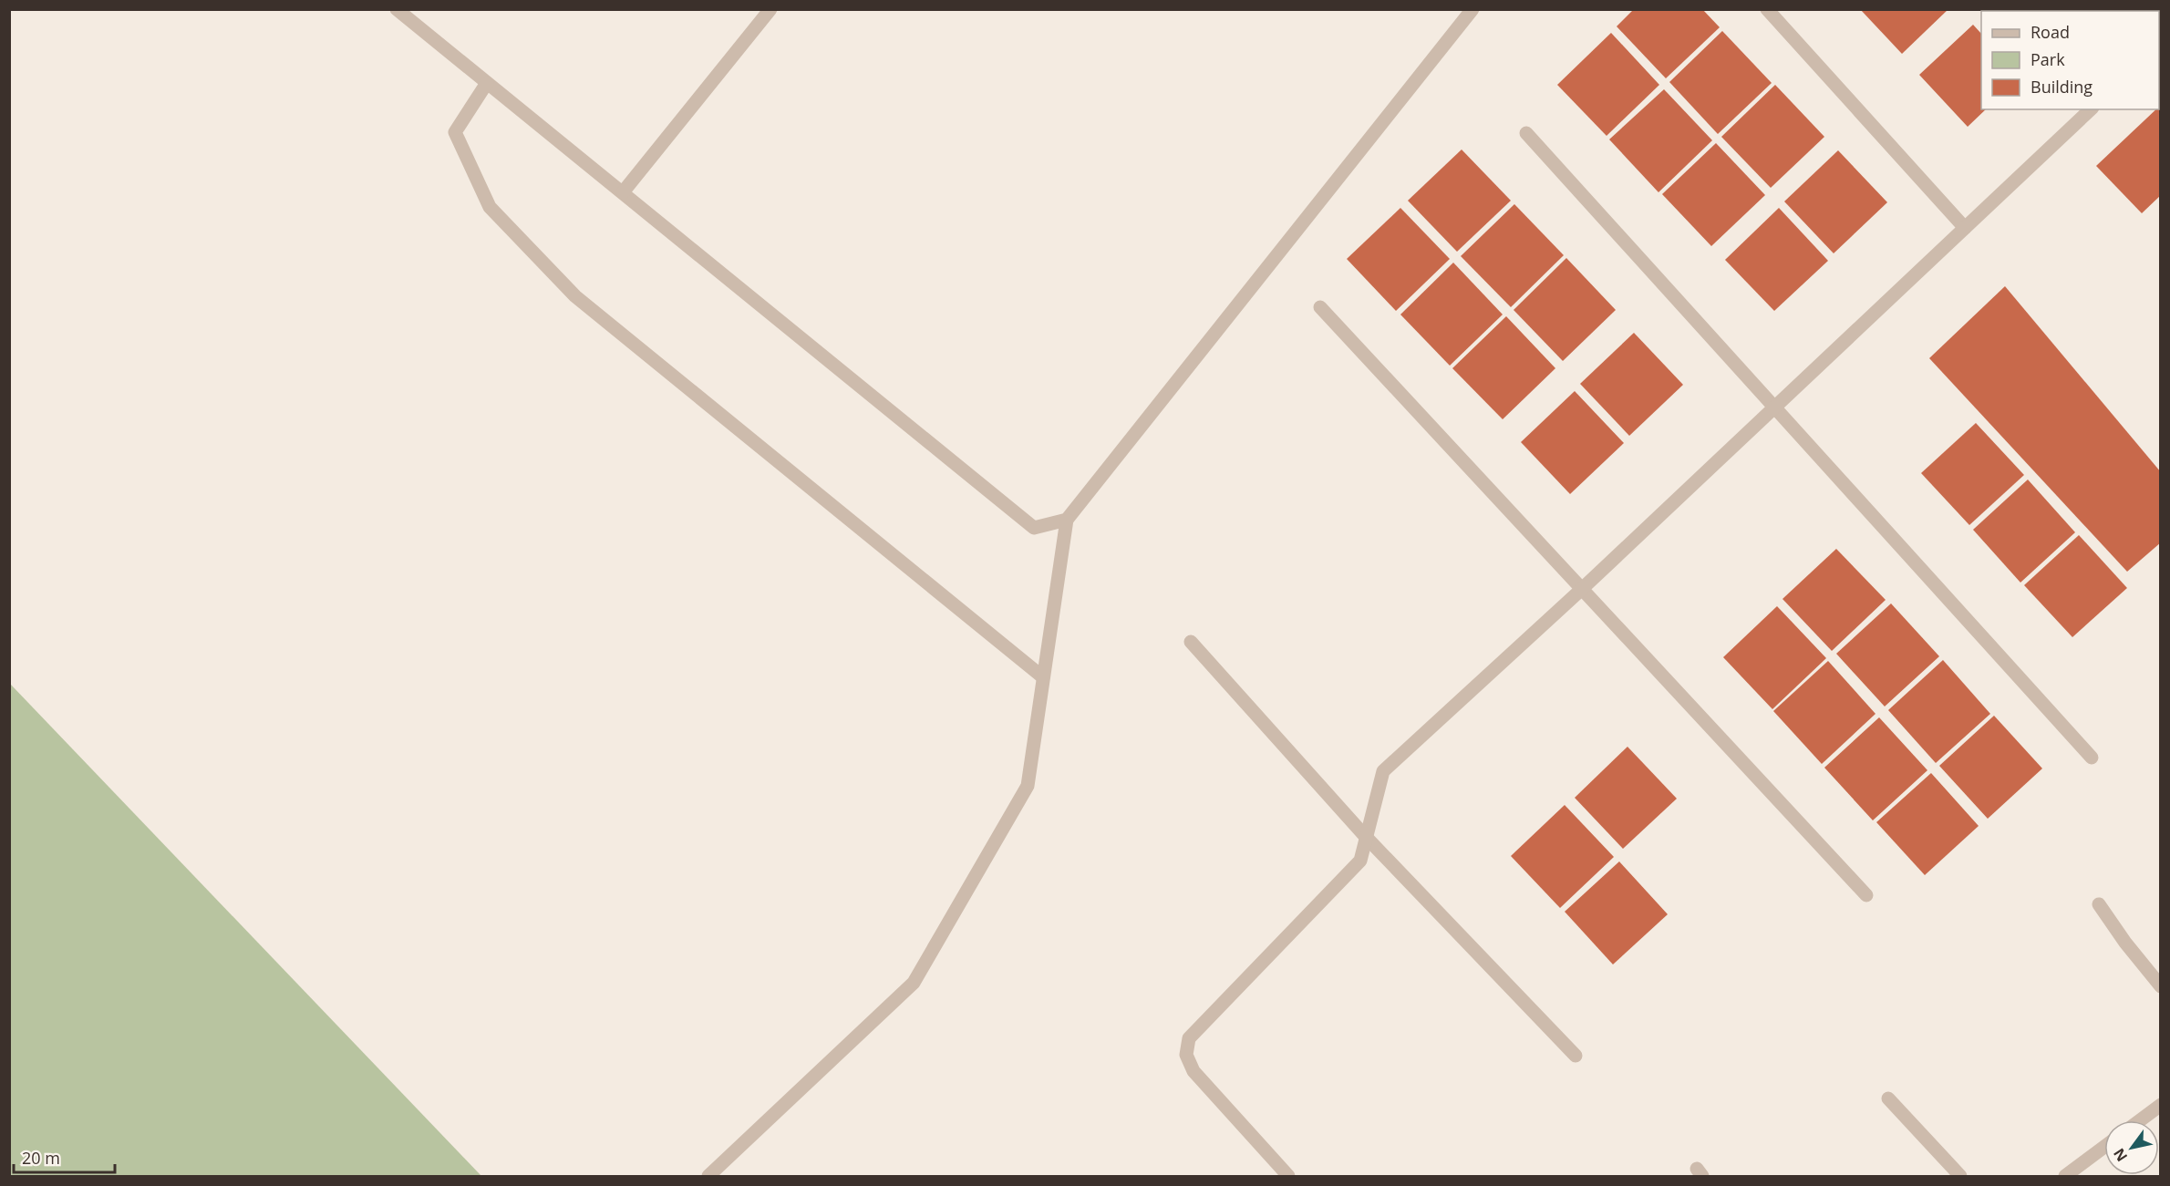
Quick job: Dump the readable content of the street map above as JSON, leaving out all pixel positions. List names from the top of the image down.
{
  "legend": ["Road", "Park", "Building"],
  "scale_bar": "20 m",
  "north": "bottom left"
}
